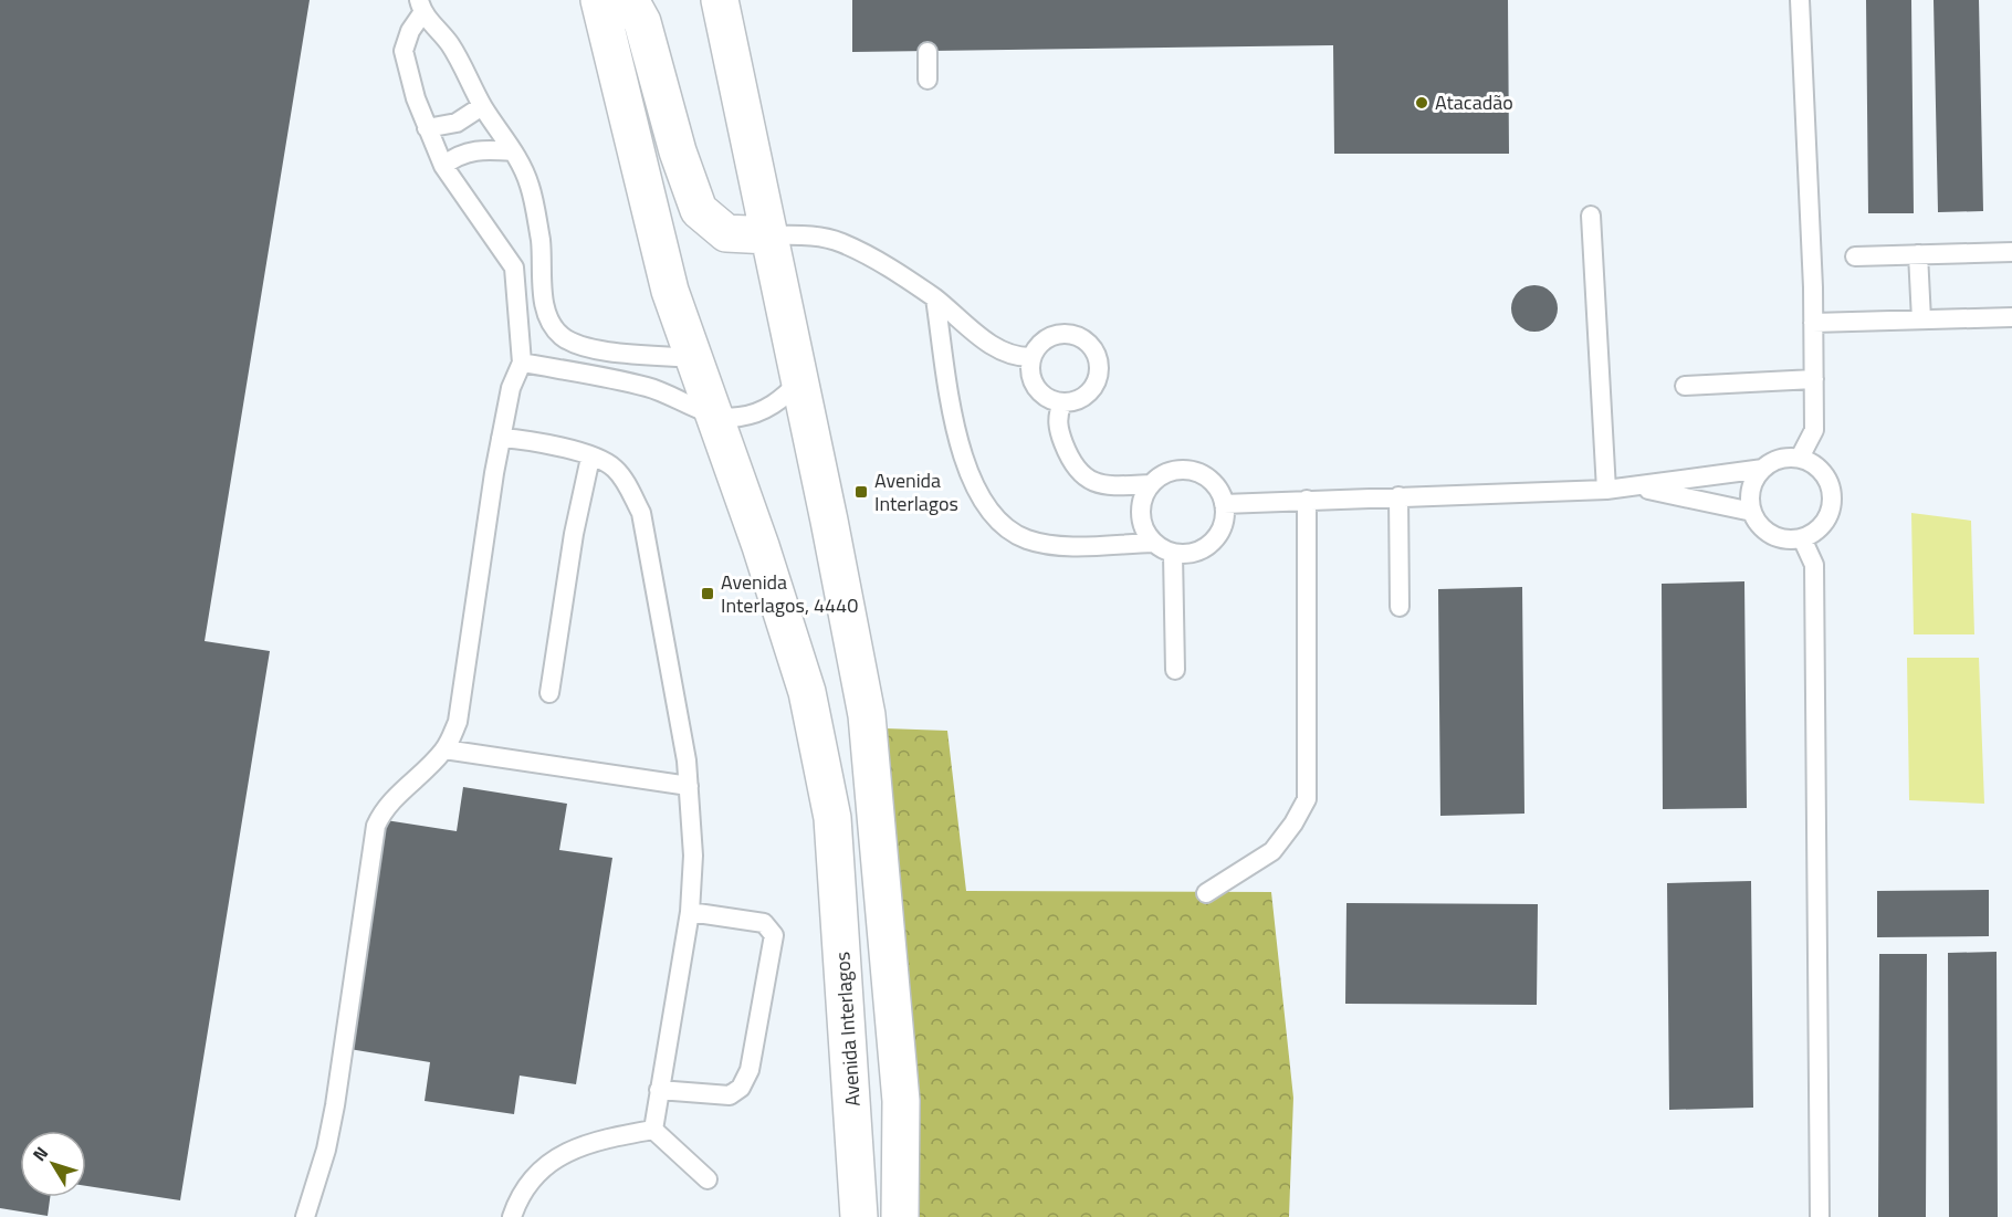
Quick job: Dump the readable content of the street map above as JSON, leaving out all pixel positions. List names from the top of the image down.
{
  "streets": {
    "main road": ["Avenida Interlagos"]
  },
  "places": {
    "other": ["Atacadão"],
    "transit": ["Avenida Interlagos", "Avenida Interlagos, 4440"]
  },
  "north": "top left"
}
